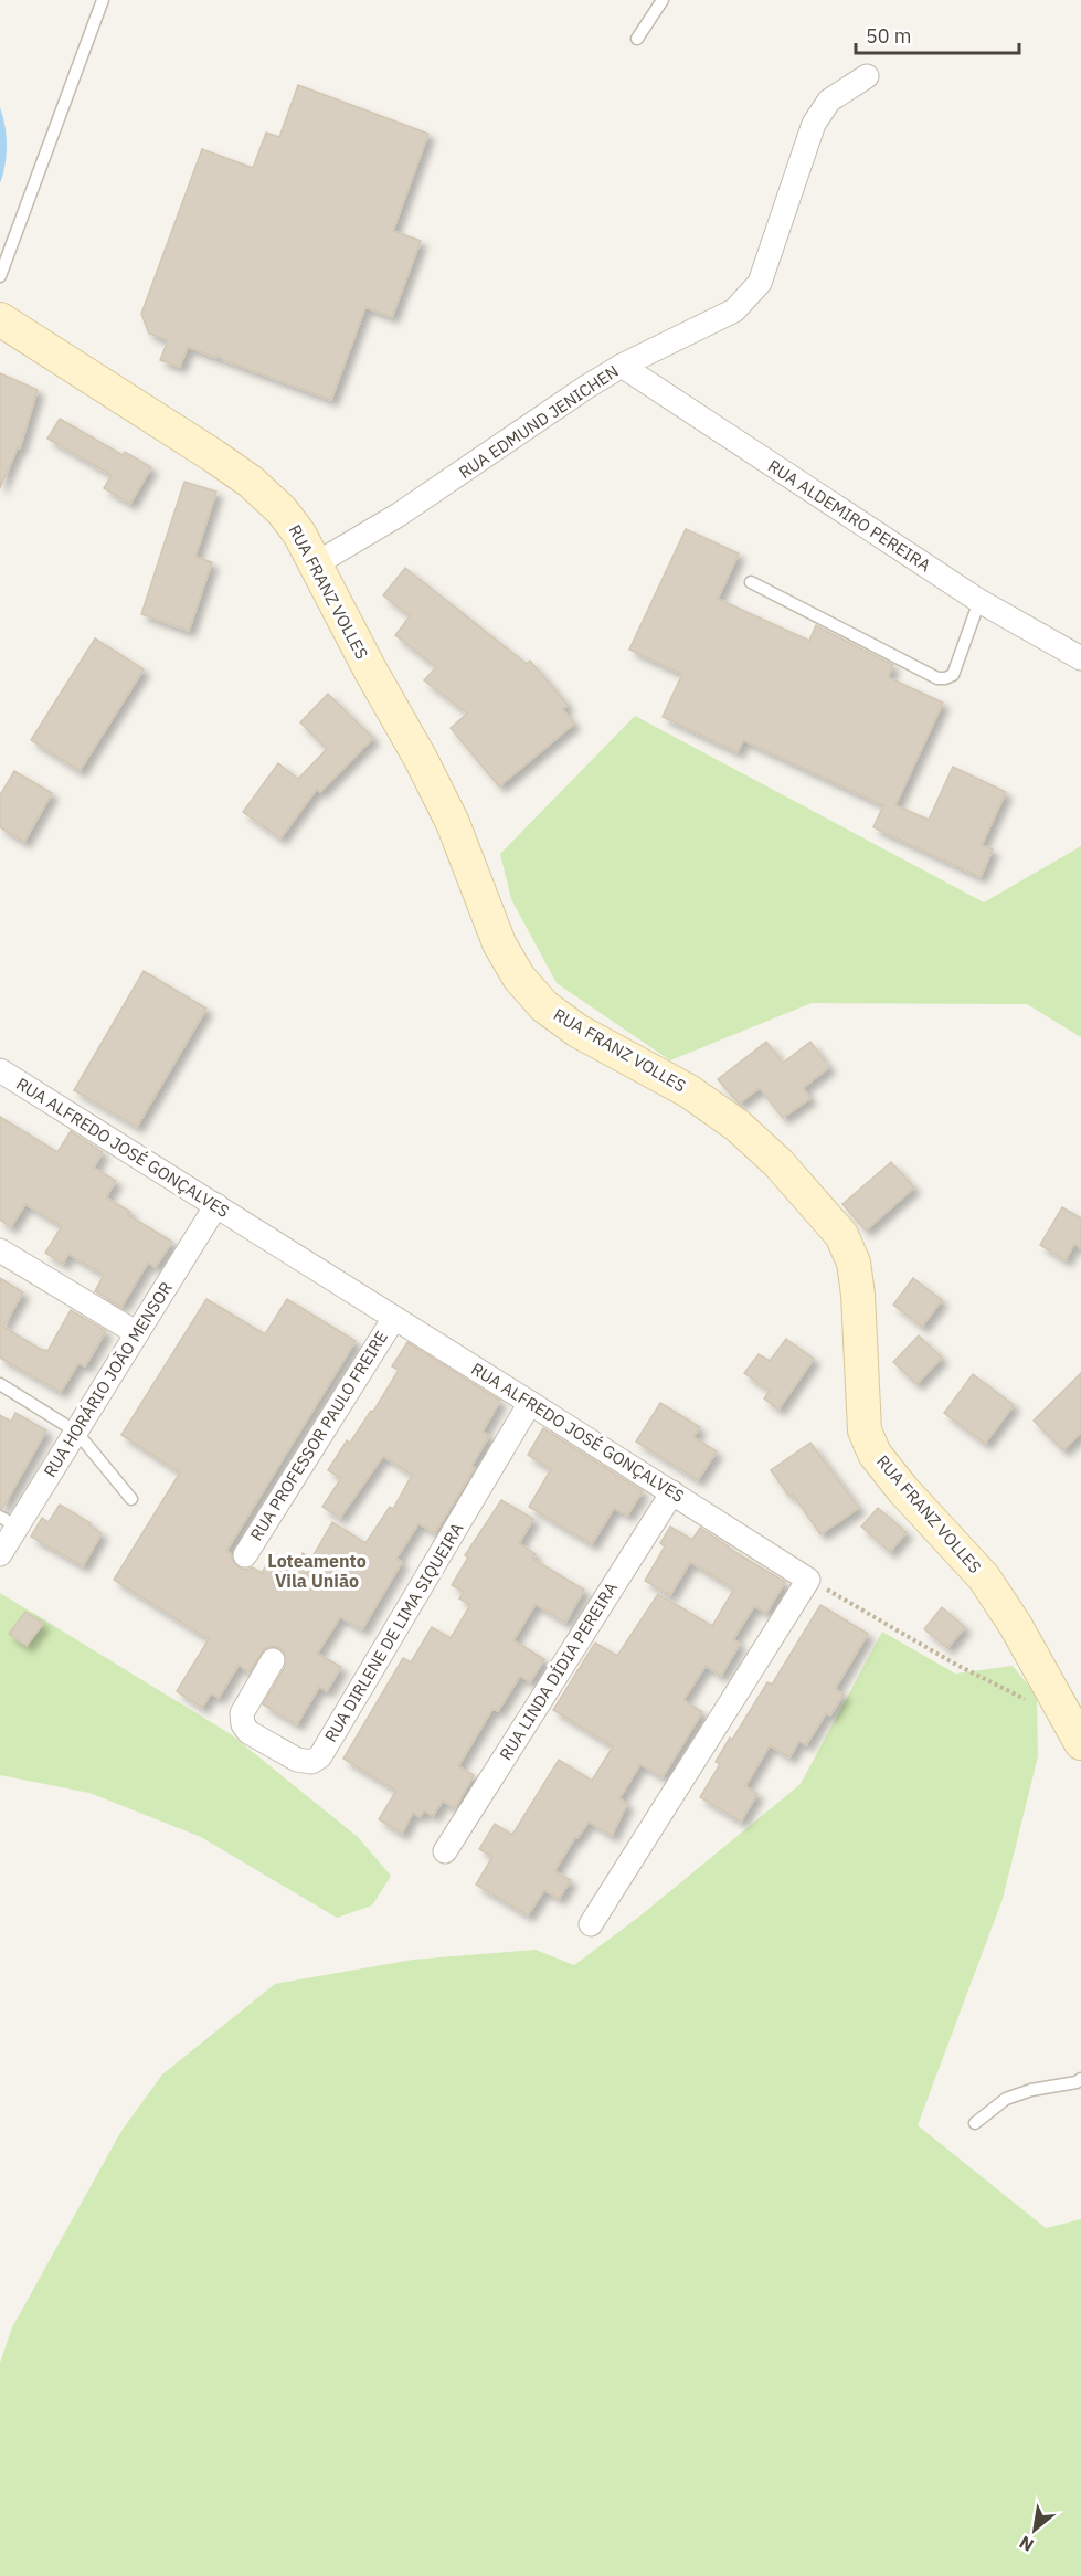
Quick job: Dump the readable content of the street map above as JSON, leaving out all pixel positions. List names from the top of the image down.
{
  "streets": {
    "street": [
      "RUA EDMUND JENICHEN",
      "RUA ALDEMIRO PEREIRA",
      "RUA FRANZ VOLLES",
      "RUA ALFREDO JOSÉ GONÇALVES",
      "RUA HORÁRIO JOÃO MENSOR",
      "RUA PROFESSOR PAULO FREIRE",
      "RUA DIRLENE DE LIMA SIQUEIRA",
      "RUA LINDA DÍDIA PEREIRA"
    ]
  },
  "crossings": [
    ["RUA EDMUND JENICHEN", "RUA ALDEMIRO PEREIRA"],
    ["RUA EDMUND JENICHEN", "RUA FRANZ VOLLES"],
    ["RUA ALFREDO JOSÉ GONÇALVES", "RUA HORÁRIO JOÃO MENSOR"],
    ["RUA ALFREDO JOSÉ GONÇALVES", "RUA PROFESSOR PAULO FREIRE"],
    ["RUA ALFREDO JOSÉ GONÇALVES", "RUA DIRLENE DE LIMA SIQUEIRA"],
    ["RUA ALFREDO JOSÉ GONÇALVES", "RUA LINDA DÍDIA PEREIRA"]
  ],
  "districts": ["Loteamento Vila União"],
  "scale_bar": "50 m",
  "north": "bottom left"
}
